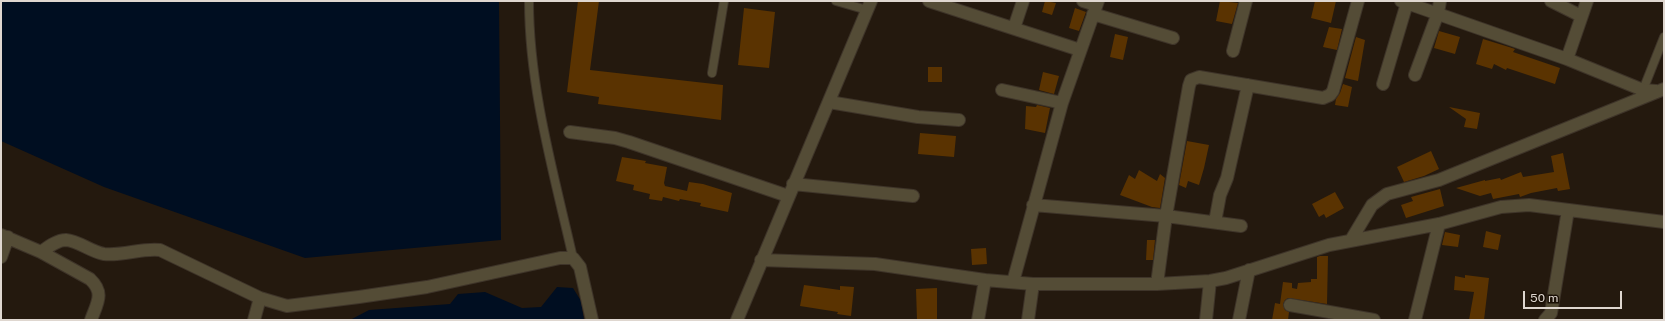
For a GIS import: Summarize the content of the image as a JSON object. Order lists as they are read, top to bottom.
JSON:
{
  "scale_bar": "50 m"
}
